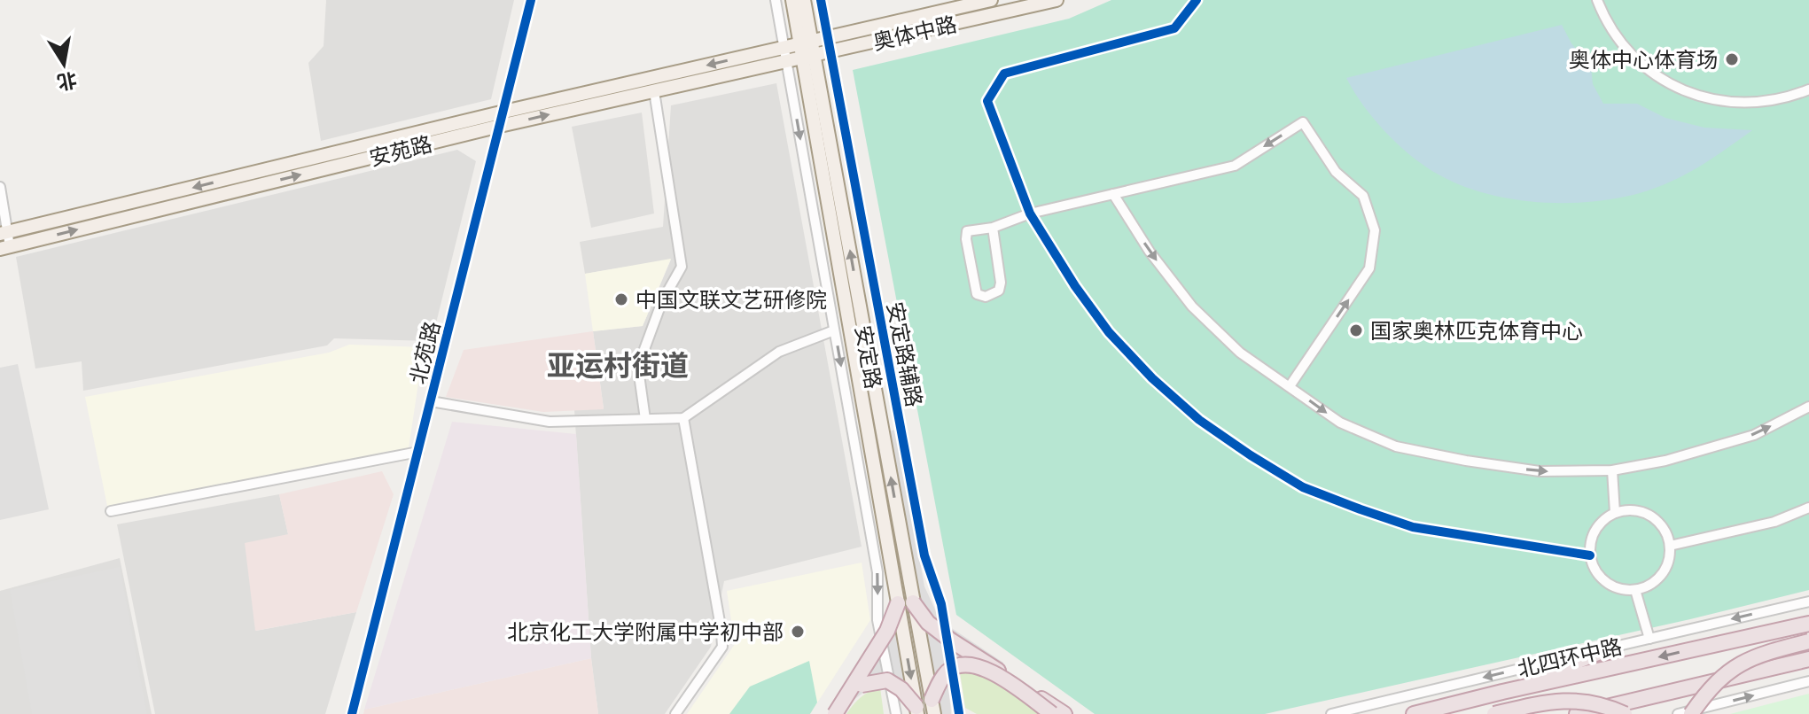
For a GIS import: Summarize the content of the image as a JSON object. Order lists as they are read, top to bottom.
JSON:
{
  "streets": {
    "highway": ["北四环中路"],
    "main road": ["奥体中路", "安苑路", "安定路"],
    "street": ["北苑路", "安定路辅路"]
  },
  "crossings": [
    ["奥体中路", "安苑路"],
    ["奥体中路", "安定路辅路"],
    ["奥体中路", "安定路"],
    ["安苑路", "北苑路"],
    ["安苑路", "安定路"]
  ],
  "districts": ["亚运村街道"],
  "places": [
    "奥体中心体育场",
    "中国文联文艺研修院",
    "国家奥林匹克体育中心",
    "北京化工大学附属中学初中部"
  ],
  "north": "bottom"
}
